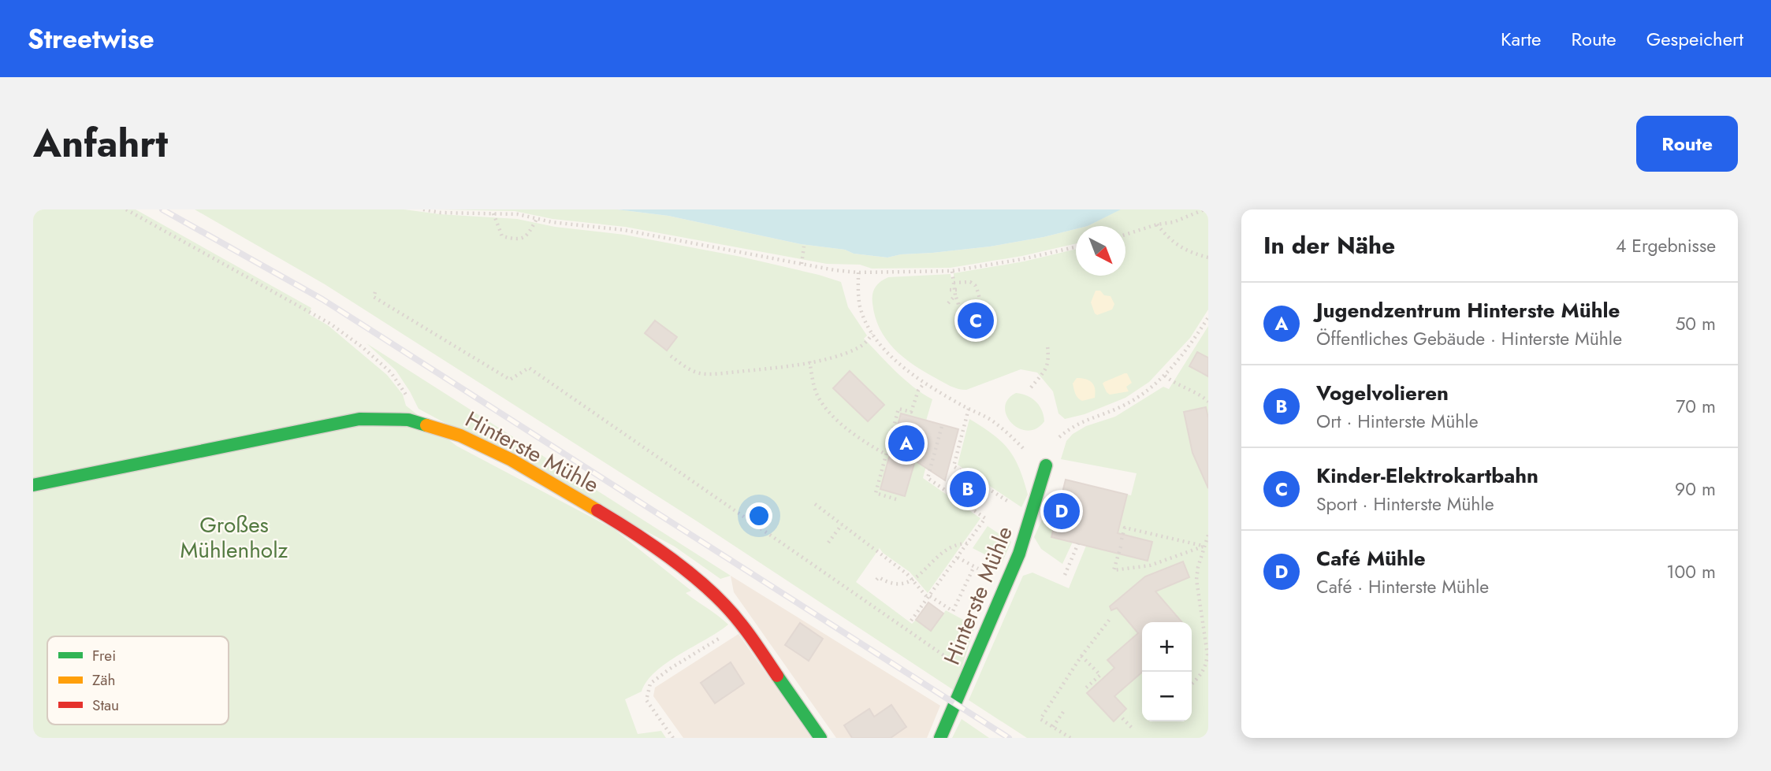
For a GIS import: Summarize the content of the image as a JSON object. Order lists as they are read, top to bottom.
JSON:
{
  "streets": {
    "street": ["Hinterste Mühle"]
  },
  "parks": ["Großes Mühlenholz"],
  "legend": ["Frei", "Zäh", "Stau"],
  "north": "bottom right",
  "page": {
    "header": "Streetwise",
    "nav": ["Karte", "Route", "Gespeichert"],
    "title": "Anfahrt",
    "buttons": "Route",
    "heading": ["In der Nähe", "4 Ergebnisse"],
    "list": [
      {
        "mark": "A",
        "name": "Jugendzentrum Hinterste Mühle",
        "note": "Öffentliches Gebäude · Hinterste Mühle",
        "value": "50 m"
      },
      {
        "mark": "B",
        "name": "Vogelvolieren",
        "note": "Ort · Hinterste Mühle",
        "value": "70 m"
      },
      {
        "mark": "C",
        "name": "Kinder-Elektrokartbahn",
        "note": "Sport · Hinterste Mühle",
        "value": "90 m"
      },
      {
        "mark": "D",
        "name": "Café Mühle",
        "note": "Café · Hinterste Mühle",
        "value": "100 m"
      }
    ],
    "pins": [
      "C",
      "A",
      "B",
      "D"
    ],
    "map_buttons": ["+", "−"]
  }
}
